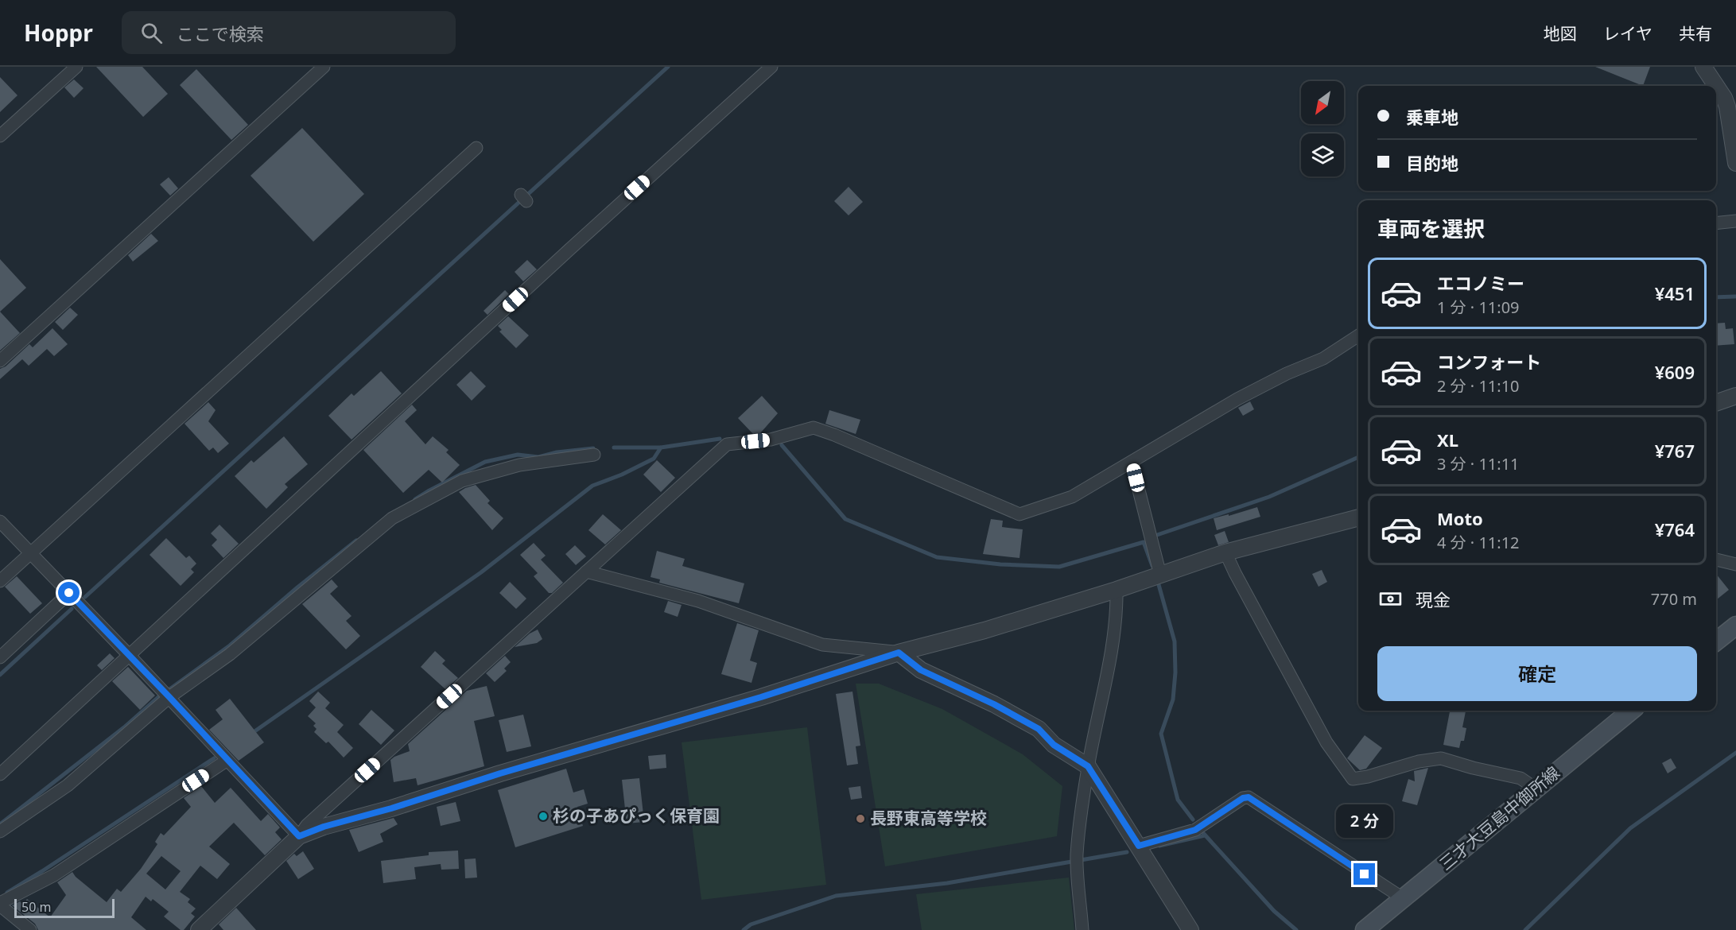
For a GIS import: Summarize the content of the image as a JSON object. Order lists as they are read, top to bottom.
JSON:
{
  "streets": {
    "main road": ["三才大豆島中御所線"]
  },
  "places": ["杉の子あぴっく保育園", "長野東高等学校"],
  "scale_bar": "50 m",
  "north": "bottom left",
  "page": {
    "header": "Hoppr",
    "search": "ここで検索",
    "nav": ["地図", "レイヤ", "共有"],
    "banner": ["乗車地", "目的地"],
    "heading": "車両を選択",
    "list": [
      {
        "name": "エコノミー",
        "note": "1 分 · 11:09",
        "value": "¥451"
      },
      {
        "name": "コンフォート",
        "note": "2 分 · 11:10",
        "value": "¥609"
      },
      {
        "name": "XL",
        "note": "3 分 · 11:11",
        "value": "¥767"
      },
      {
        "name": "Moto",
        "note": "4 分 · 11:12",
        "value": "¥764"
      }
    ],
    "pay": ["現金", "770 m"],
    "buttons": "確定",
    "bubble": "2 分",
    "scale": "50 m"
  }
}
